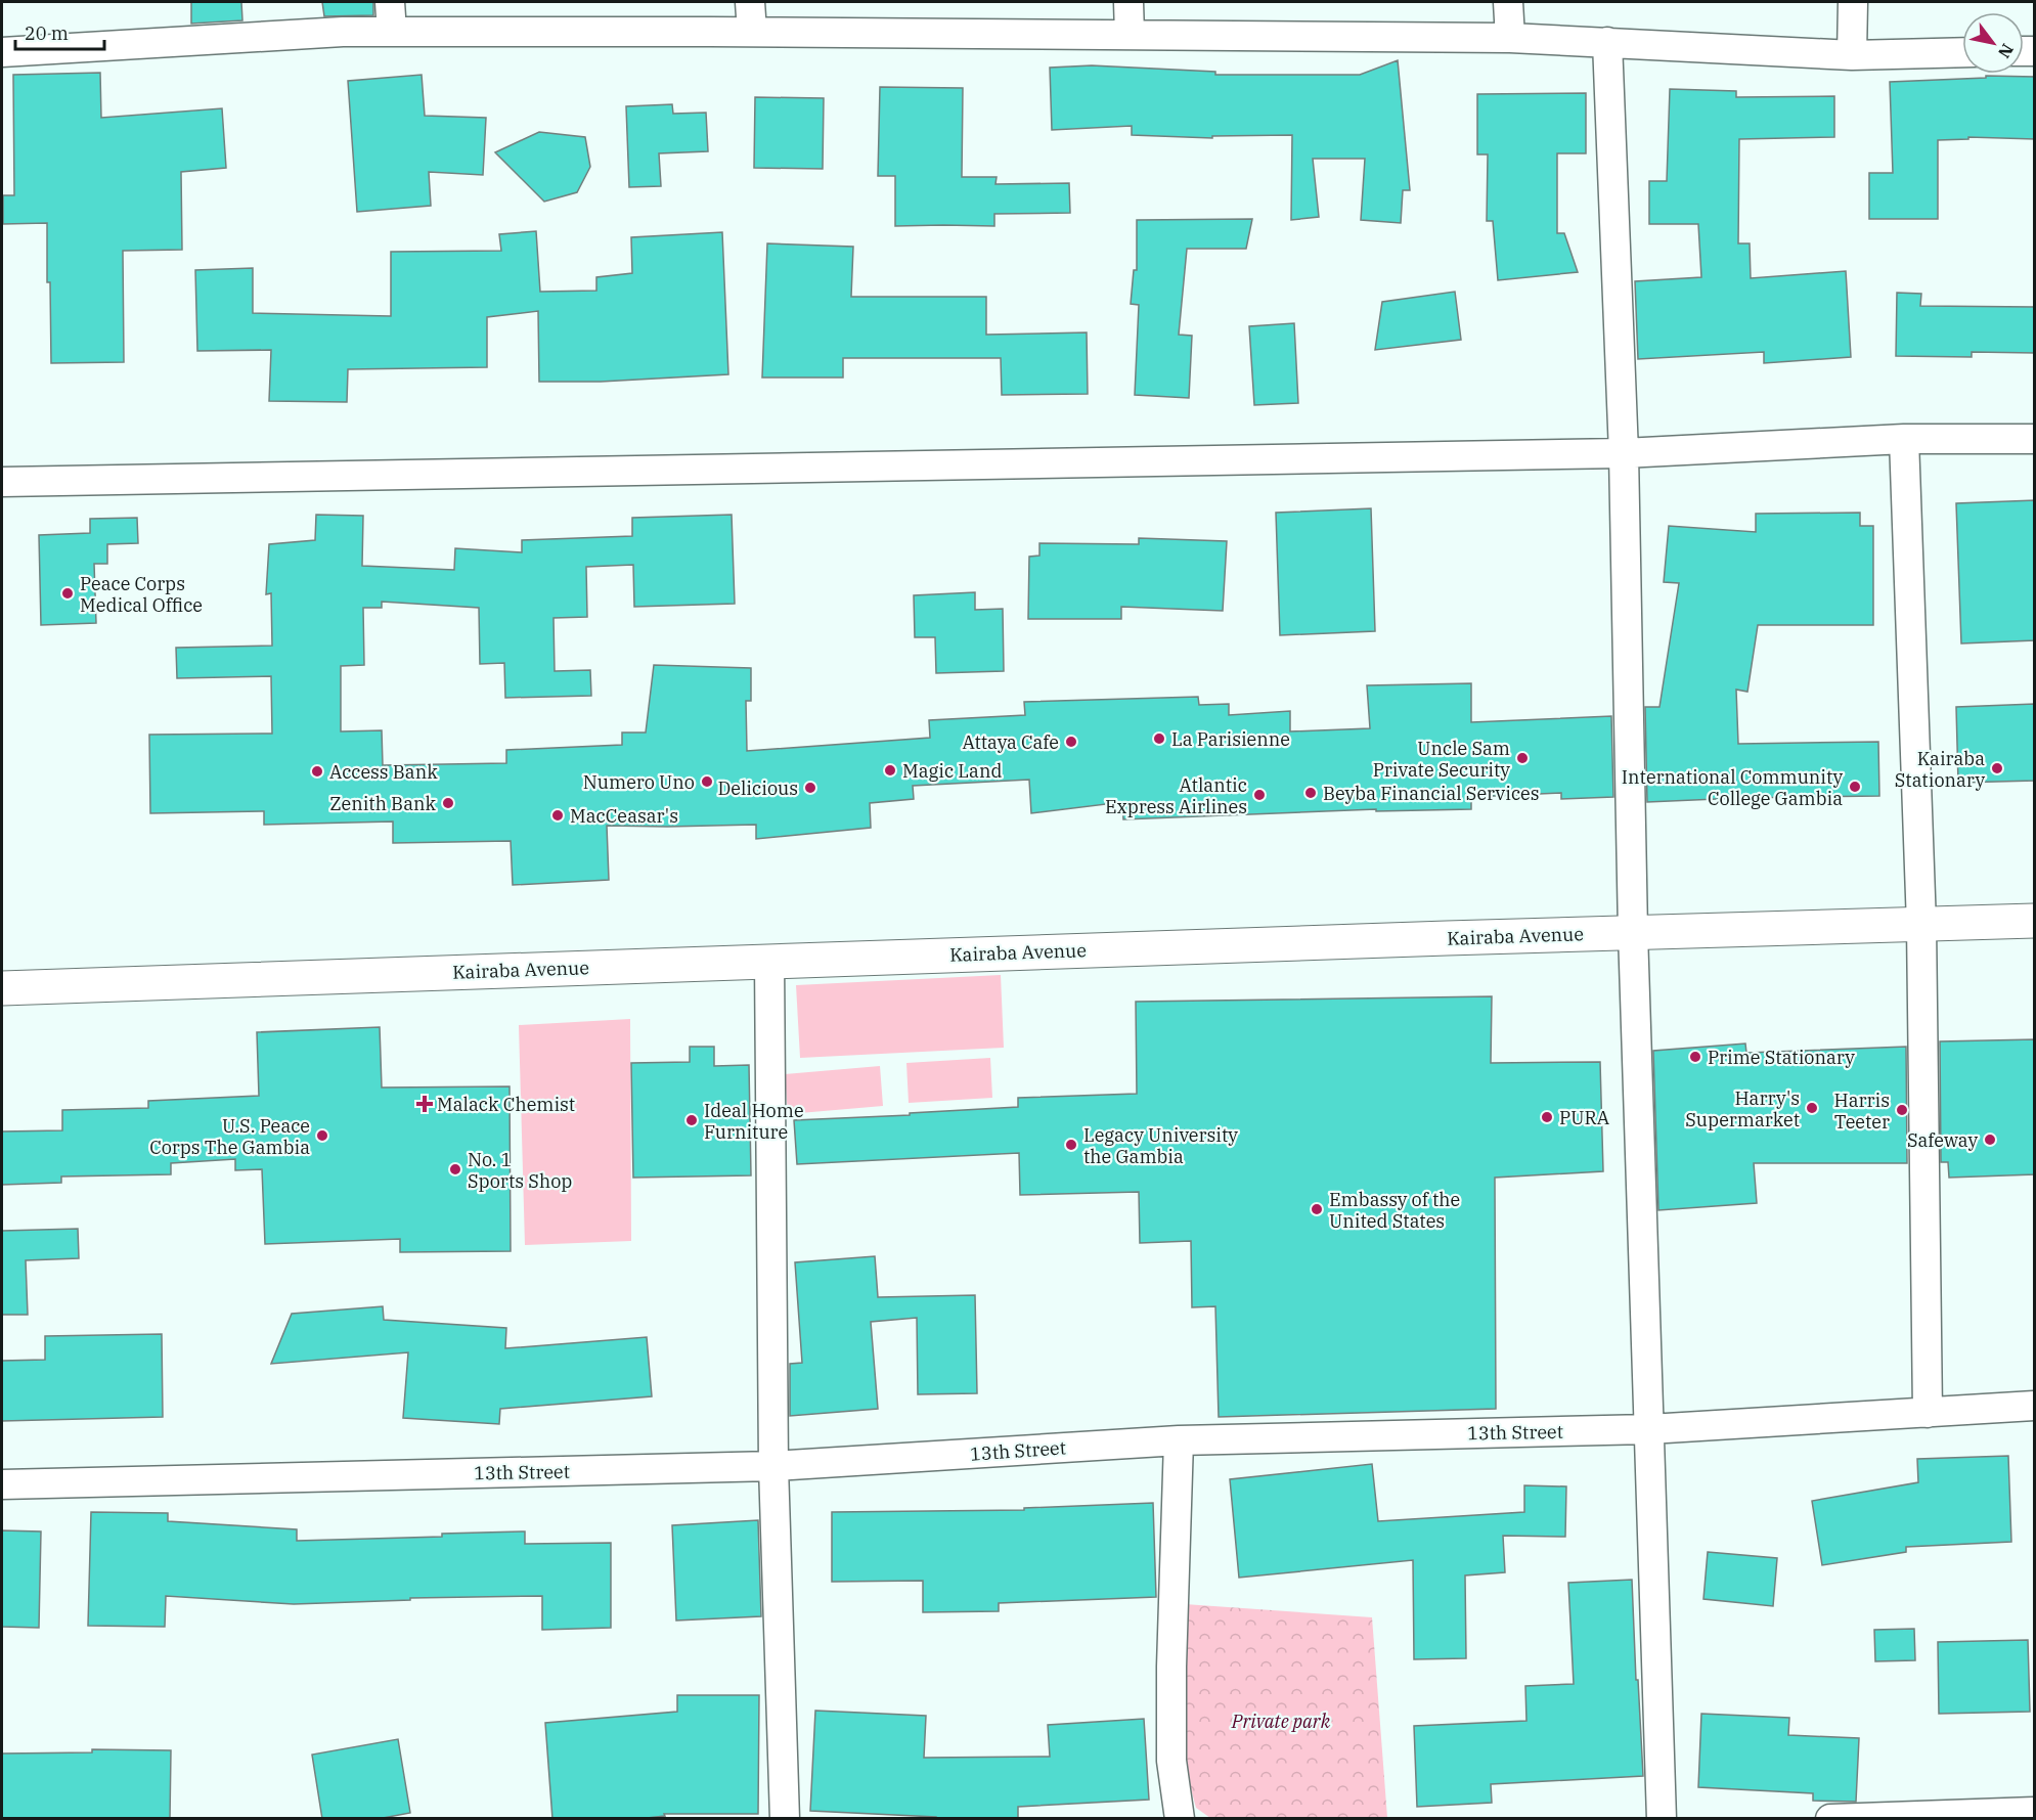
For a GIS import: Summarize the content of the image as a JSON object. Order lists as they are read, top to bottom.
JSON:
{
  "streets": {
    "street": ["Kairaba Avenue", "13th Street"]
  },
  "parks": ["Private park"],
  "places": {
    "other": [
      "Peace Corps Medical Office",
      "La Parisienne",
      "Attaya Cafe",
      "Uncle Sam Private Security",
      "Kairaba Stationary",
      "Magic Land",
      "Access Bank",
      "Numero Uno",
      "International Community College Gambia",
      "Delicious",
      "Beyba Financial Services",
      "Atlantic Express Airlines",
      "Zenith Bank",
      "MacCeasar's",
      "Prime Stationary",
      "Harry's Supermarket",
      "Harris Teeter",
      "PURA",
      "Ideal Home Furniture",
      "U.S. Peace Corps The Gambia",
      "Safeway",
      "Legacy University the Gambia",
      "No. 1 Sports Shop",
      "Embassy of the United States"
    ],
    "health": ["Malack Chemist"]
  },
  "scale_bar": "20 m",
  "north": "bottom right"
}
